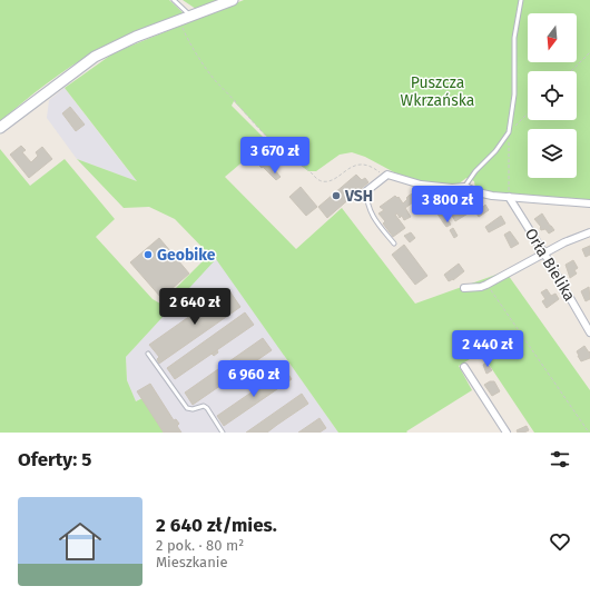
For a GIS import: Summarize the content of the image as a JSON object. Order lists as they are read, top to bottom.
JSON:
{
  "streets": {
    "street": ["Orła Bielika"]
  },
  "parks": ["Puszcza Wkrzańska"],
  "places": ["VSH", "Geobike"],
  "north": "bottom",
  "page": {
    "price": [
      "3 670 zł",
      "3 800 zł",
      "2 640 zł",
      "2 440 zł",
      "6 960 zł"
    ],
    "heading": "Oferty: 5",
    "list": [
      {
        "name": "2 640 zł/mies.",
        "note": "2 pok. · 80 m² · Mieszkanie"
      }
    ]
  }
}
